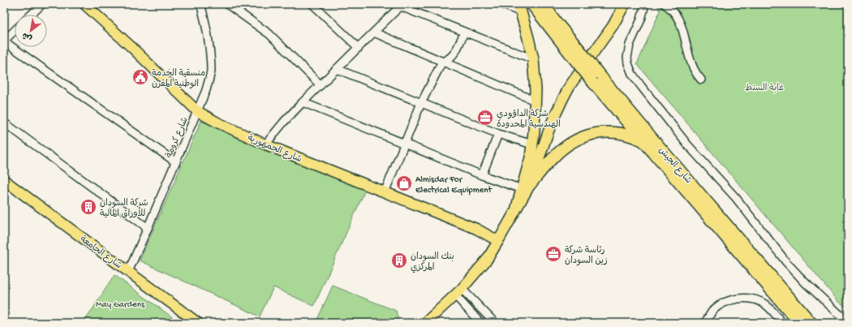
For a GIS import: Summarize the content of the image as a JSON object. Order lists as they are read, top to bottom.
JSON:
{
  "streets": {
    "highway": ["شارع الجيش"],
    "main road": ["شارع الجمهورية", "شارع الجامعة"],
    "street": ["شارع كرومة"]
  },
  "crossings": [
    ["شارع كرومة", "شارع الجمهورية"],
    ["شارع كرومة", "شارع الجامعة"]
  ],
  "parks": ["غابة السنط", "May Gardens"],
  "places": {
    "public building": ["منسقية الخدمة الوطنية المقرن"],
    "office": ["شركة الداؤودي الهندسية المحدودة", "رئاسة شركة زين السودان"],
    "shop": ["Almisdar For Electrical Equipment"],
    "building": ["شركة السودان للأوراق المالية", "بنك السودان المركزي"]
  },
  "north": "bottom left"
}
